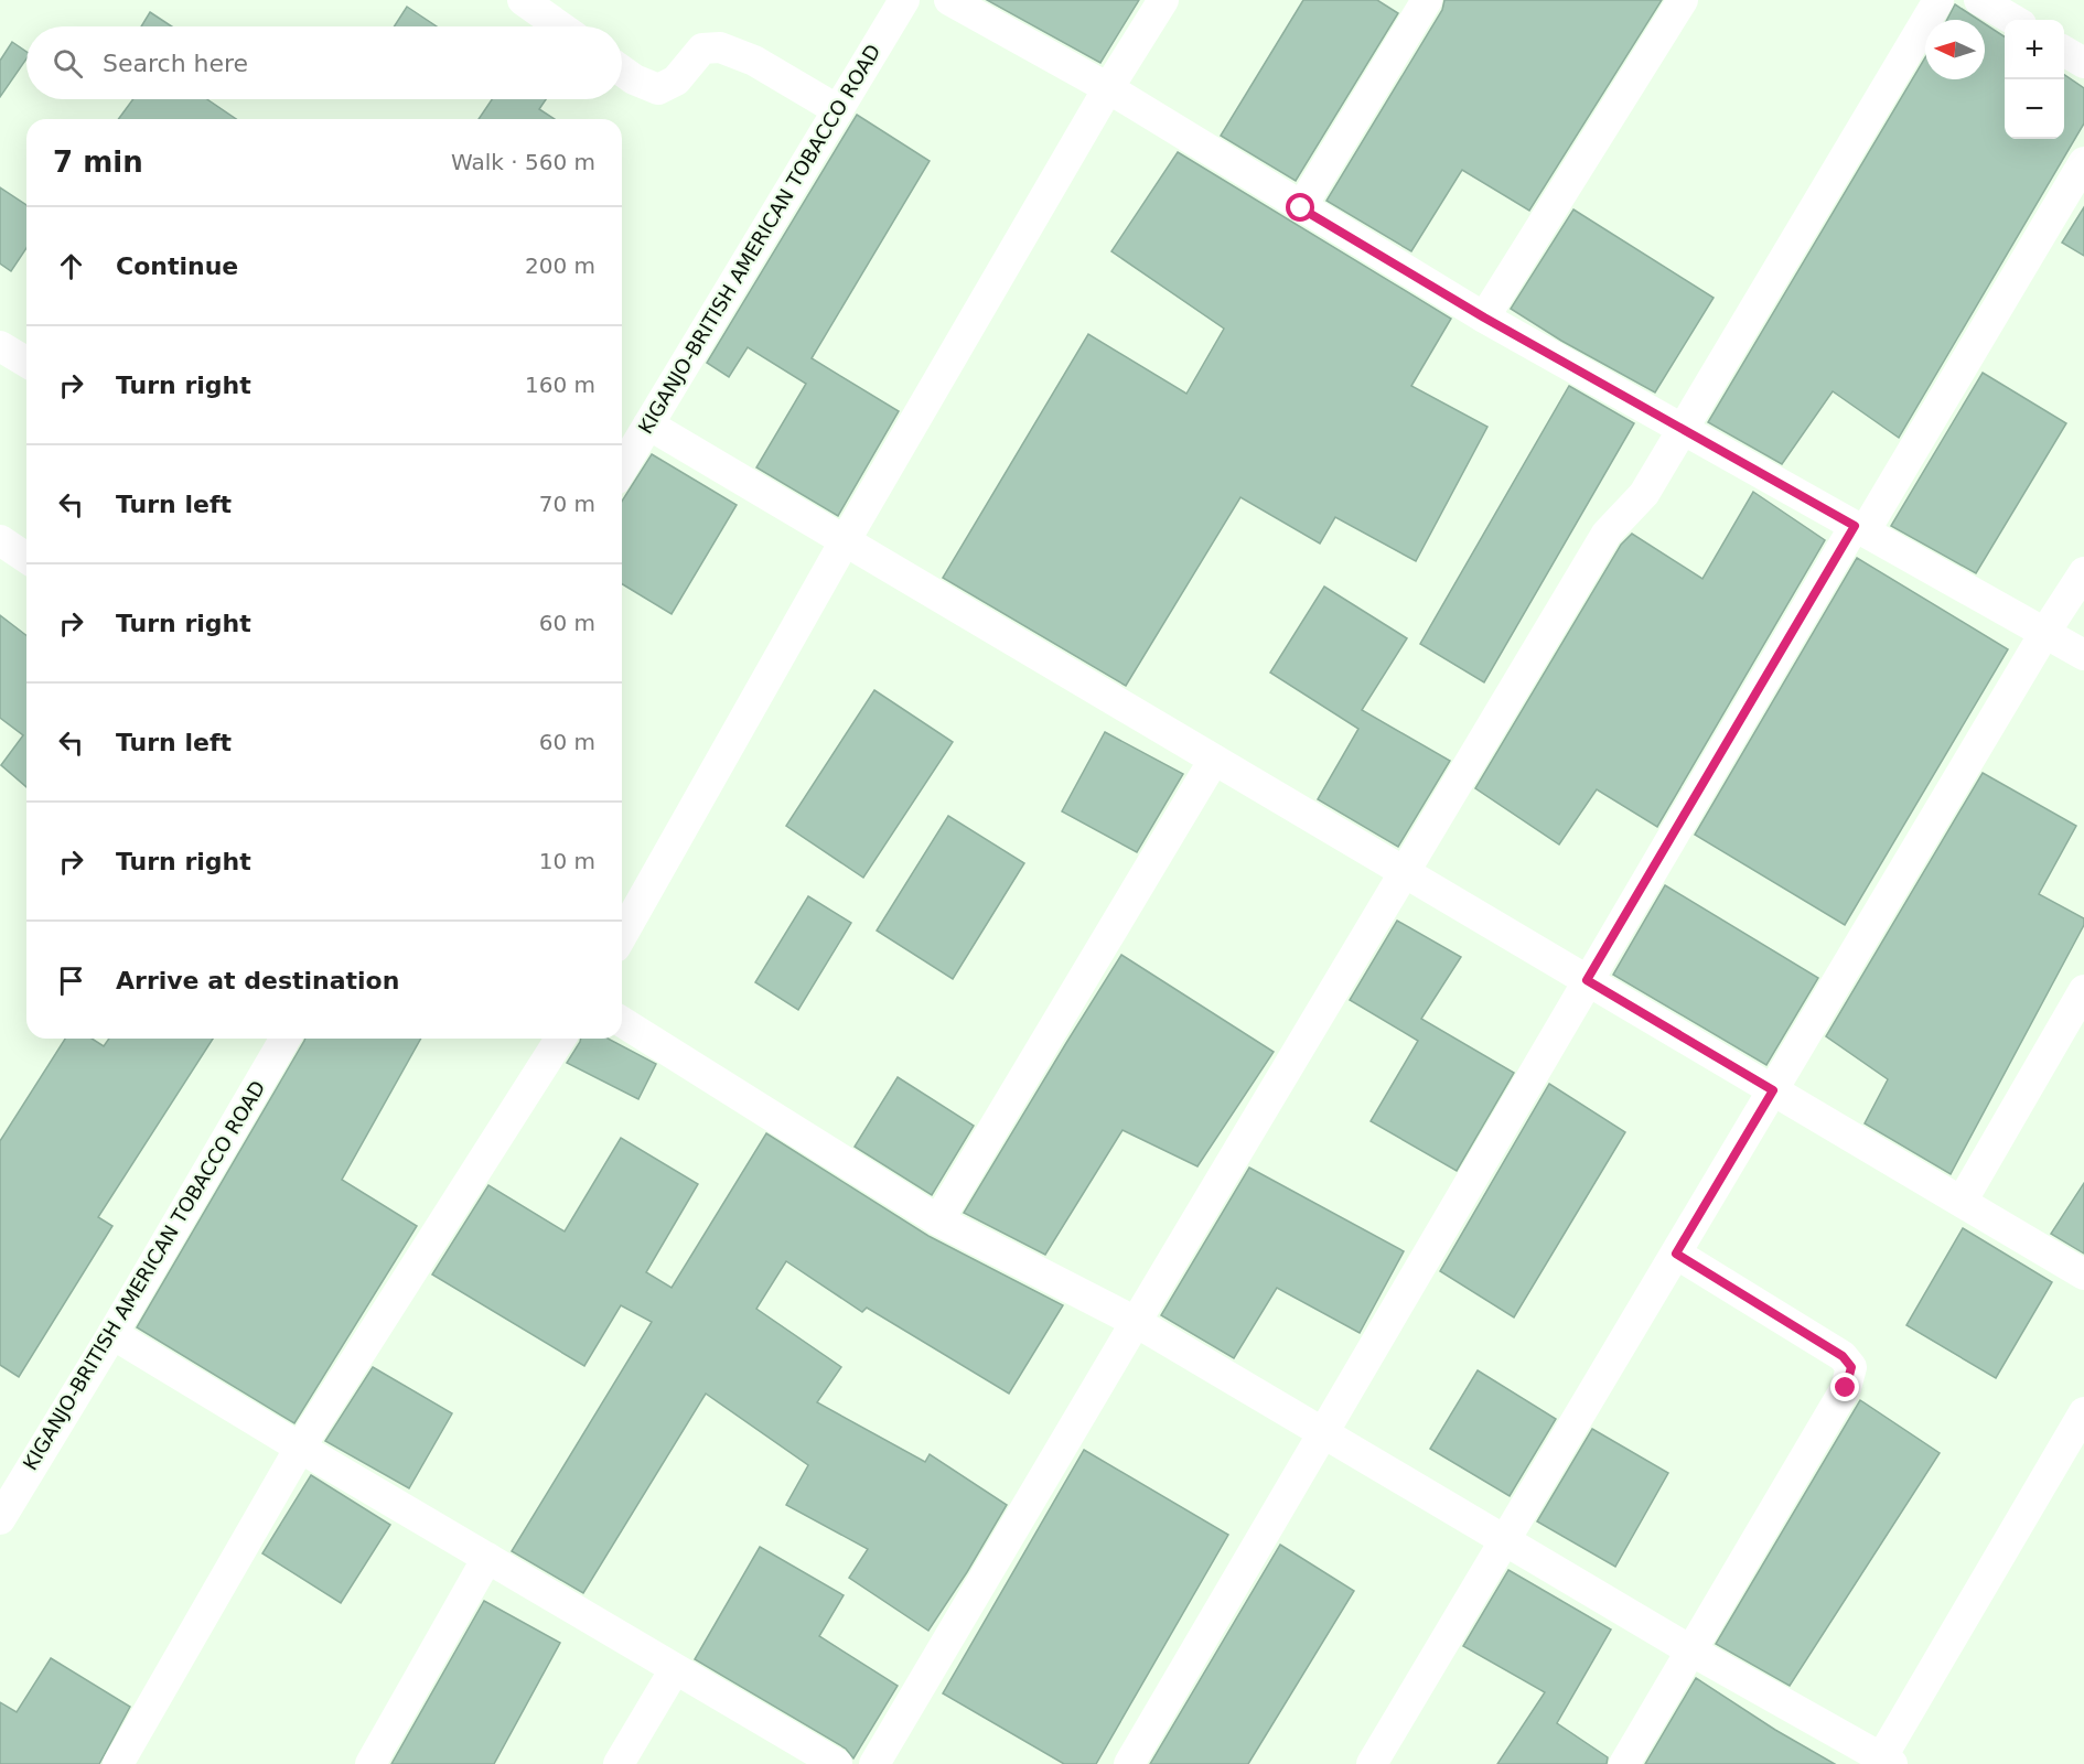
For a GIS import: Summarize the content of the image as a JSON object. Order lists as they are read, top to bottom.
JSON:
{
  "streets": {
    "street": ["KIGANJO-BRITISH AMERICAN TOBACCO ROAD"]
  },
  "north": "left",
  "page": {
    "map_buttons": ["+", "−"],
    "search": "Search here",
    "heading": ["7 min", "Walk · 560 m"],
    "list": [
      ["Continue", "200 m"],
      ["Turn right", "160 m"],
      ["Turn left", "70 m"],
      ["Turn right", "60 m"],
      ["Turn left", "60 m"],
      ["Turn right", "10 m"],
      "Arrive at destination"
    ]
  }
}
